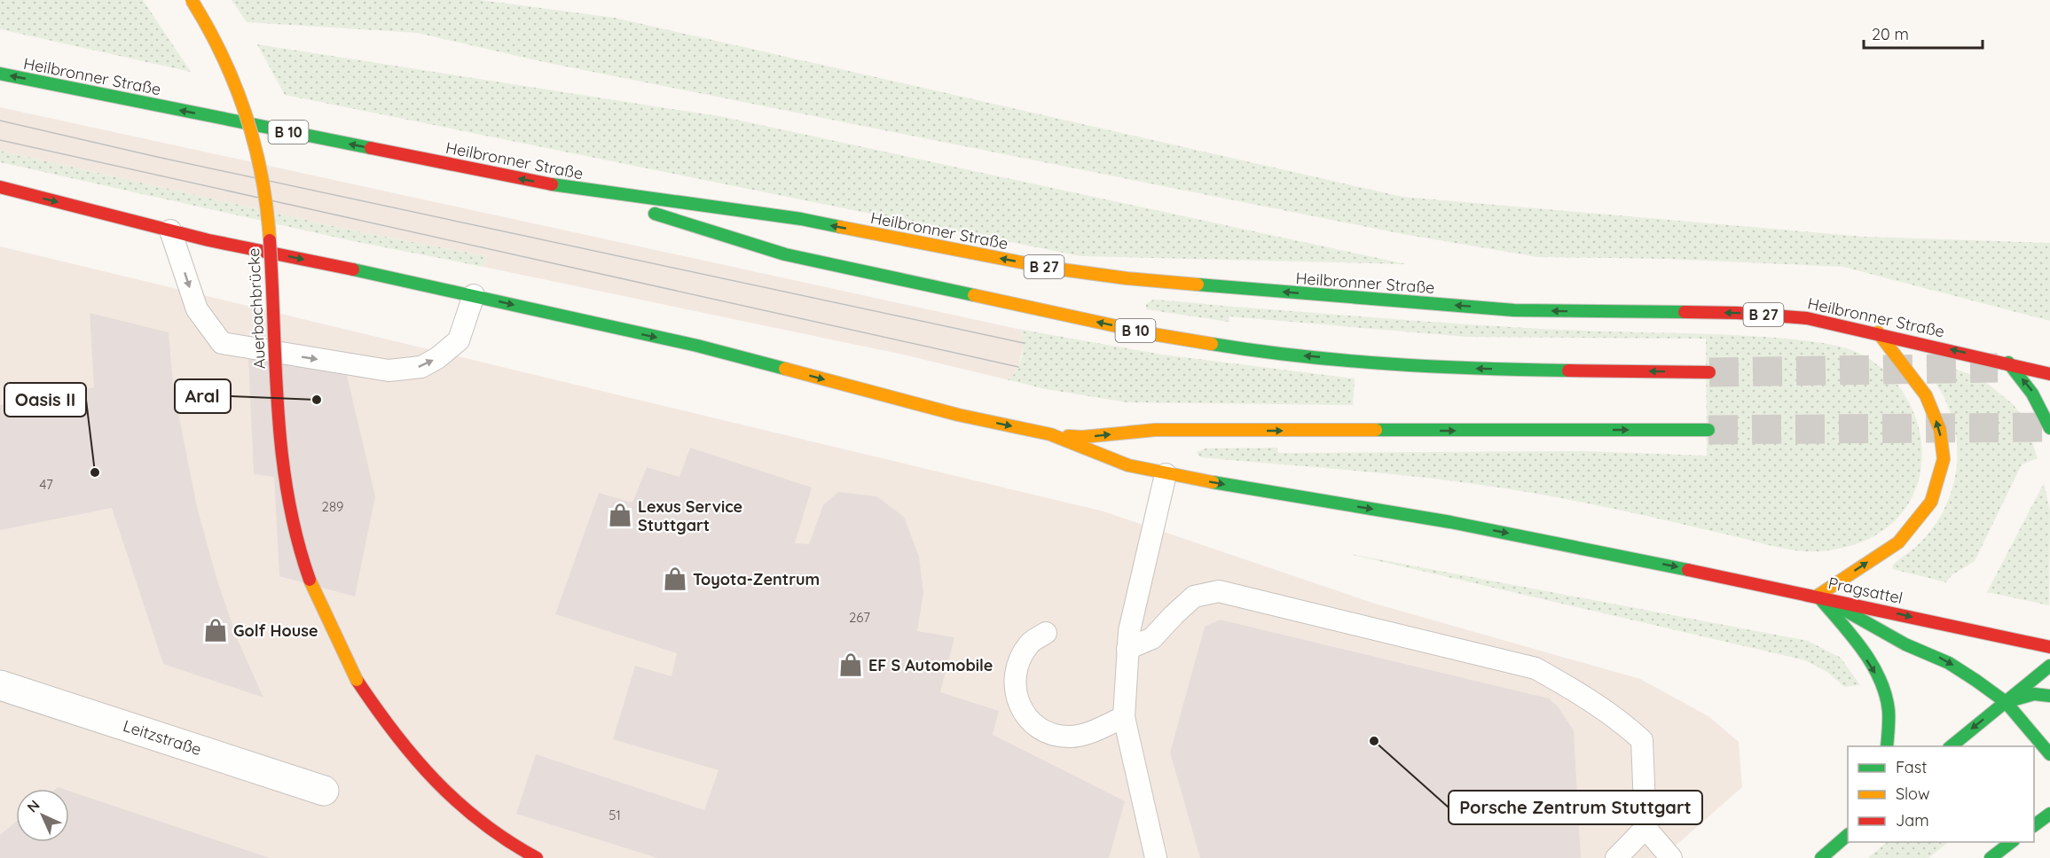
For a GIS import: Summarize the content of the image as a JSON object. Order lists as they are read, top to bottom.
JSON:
{
  "streets": {
    "main road": [
      "Heilbronner Straße",
      "B 10",
      "B 27",
      "Auerbachbrücke",
      "Pragsattel"
    ],
    "street": ["Leitzstraße"]
  },
  "crossings": [
    ["Heilbronner Straße", "B 10"],
    ["Heilbronner Straße", "B 27"]
  ],
  "one_way": ["Pragsattel"],
  "places": {
    "other": ["Aral", "Oasis II", "Porsche Zentrum Stuttgart"],
    "shop": [
      "Lexus Service Stuttgart",
      "Toyota-Zentrum",
      "Golf House",
      "EF S Automobile"
    ]
  },
  "house_numbers": [
    "47",
    "289",
    "267",
    "51"
  ],
  "legend": ["Fast", "Slow", "Jam"],
  "scale_bar": "20 m",
  "north": "top left"
}
